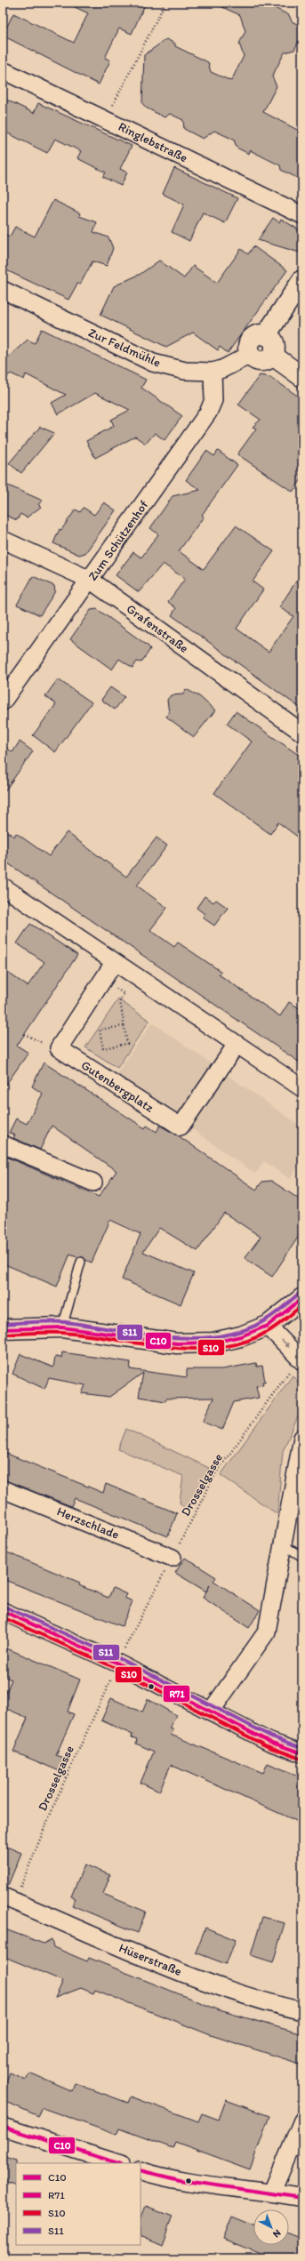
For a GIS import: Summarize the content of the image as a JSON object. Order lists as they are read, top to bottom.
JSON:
{
  "streets": {
    "street": [
      "Ringlebstraße",
      "Zur Feldmühle",
      "Zum Schützenhof",
      "Grafenstraße",
      "Gutenbergplatz",
      "Herzschlade",
      "Hüserstraße"
    ],
    "path": ["Drosselgasse"]
  },
  "crossings": [
    ["Zur Feldmühle", "Zum Schützenhof"],
    ["Zum Schützenhof", "Grafenstraße"],
    ["Drosselgasse", "Herzschlade"],
    ["Drosselgasse", "Hüserstraße"]
  ],
  "lines": [
    "transit line S11",
    "transit line C10",
    "transit line S10",
    "transit line R71"
  ],
  "legend": [
    "C10",
    "R71",
    "S10",
    "S11"
  ],
  "north": "bottom right"
}
